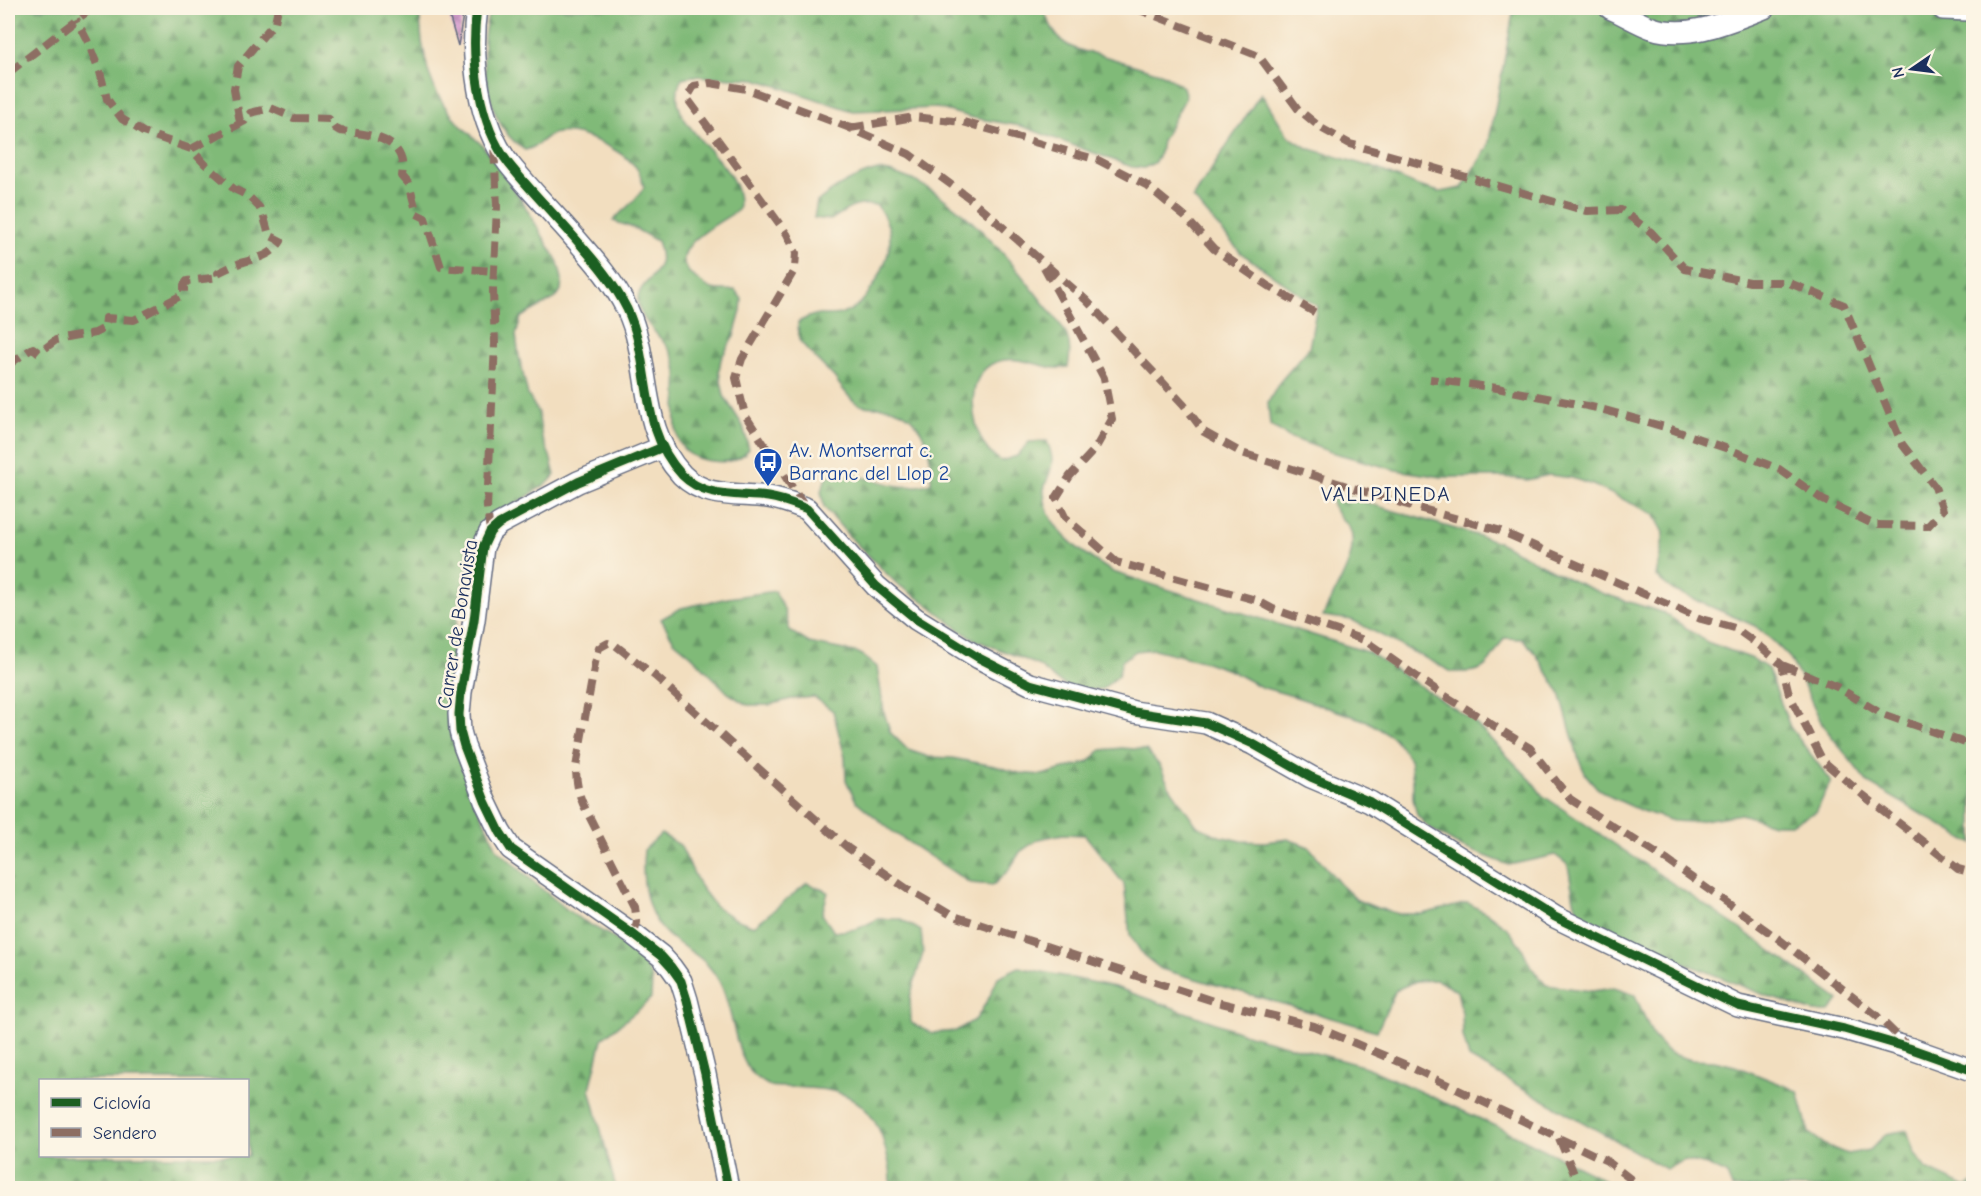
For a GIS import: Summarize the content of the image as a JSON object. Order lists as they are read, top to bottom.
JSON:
{
  "streets": {
    "street": ["Carrer de Bonavista"]
  },
  "districts": ["VALLPINEDA"],
  "places": {
    "bus stop": ["Av. Montserrat c. Barranc del Llop 2"]
  },
  "legend": ["Ciclovía", "Sendero"],
  "north": "left"
}
